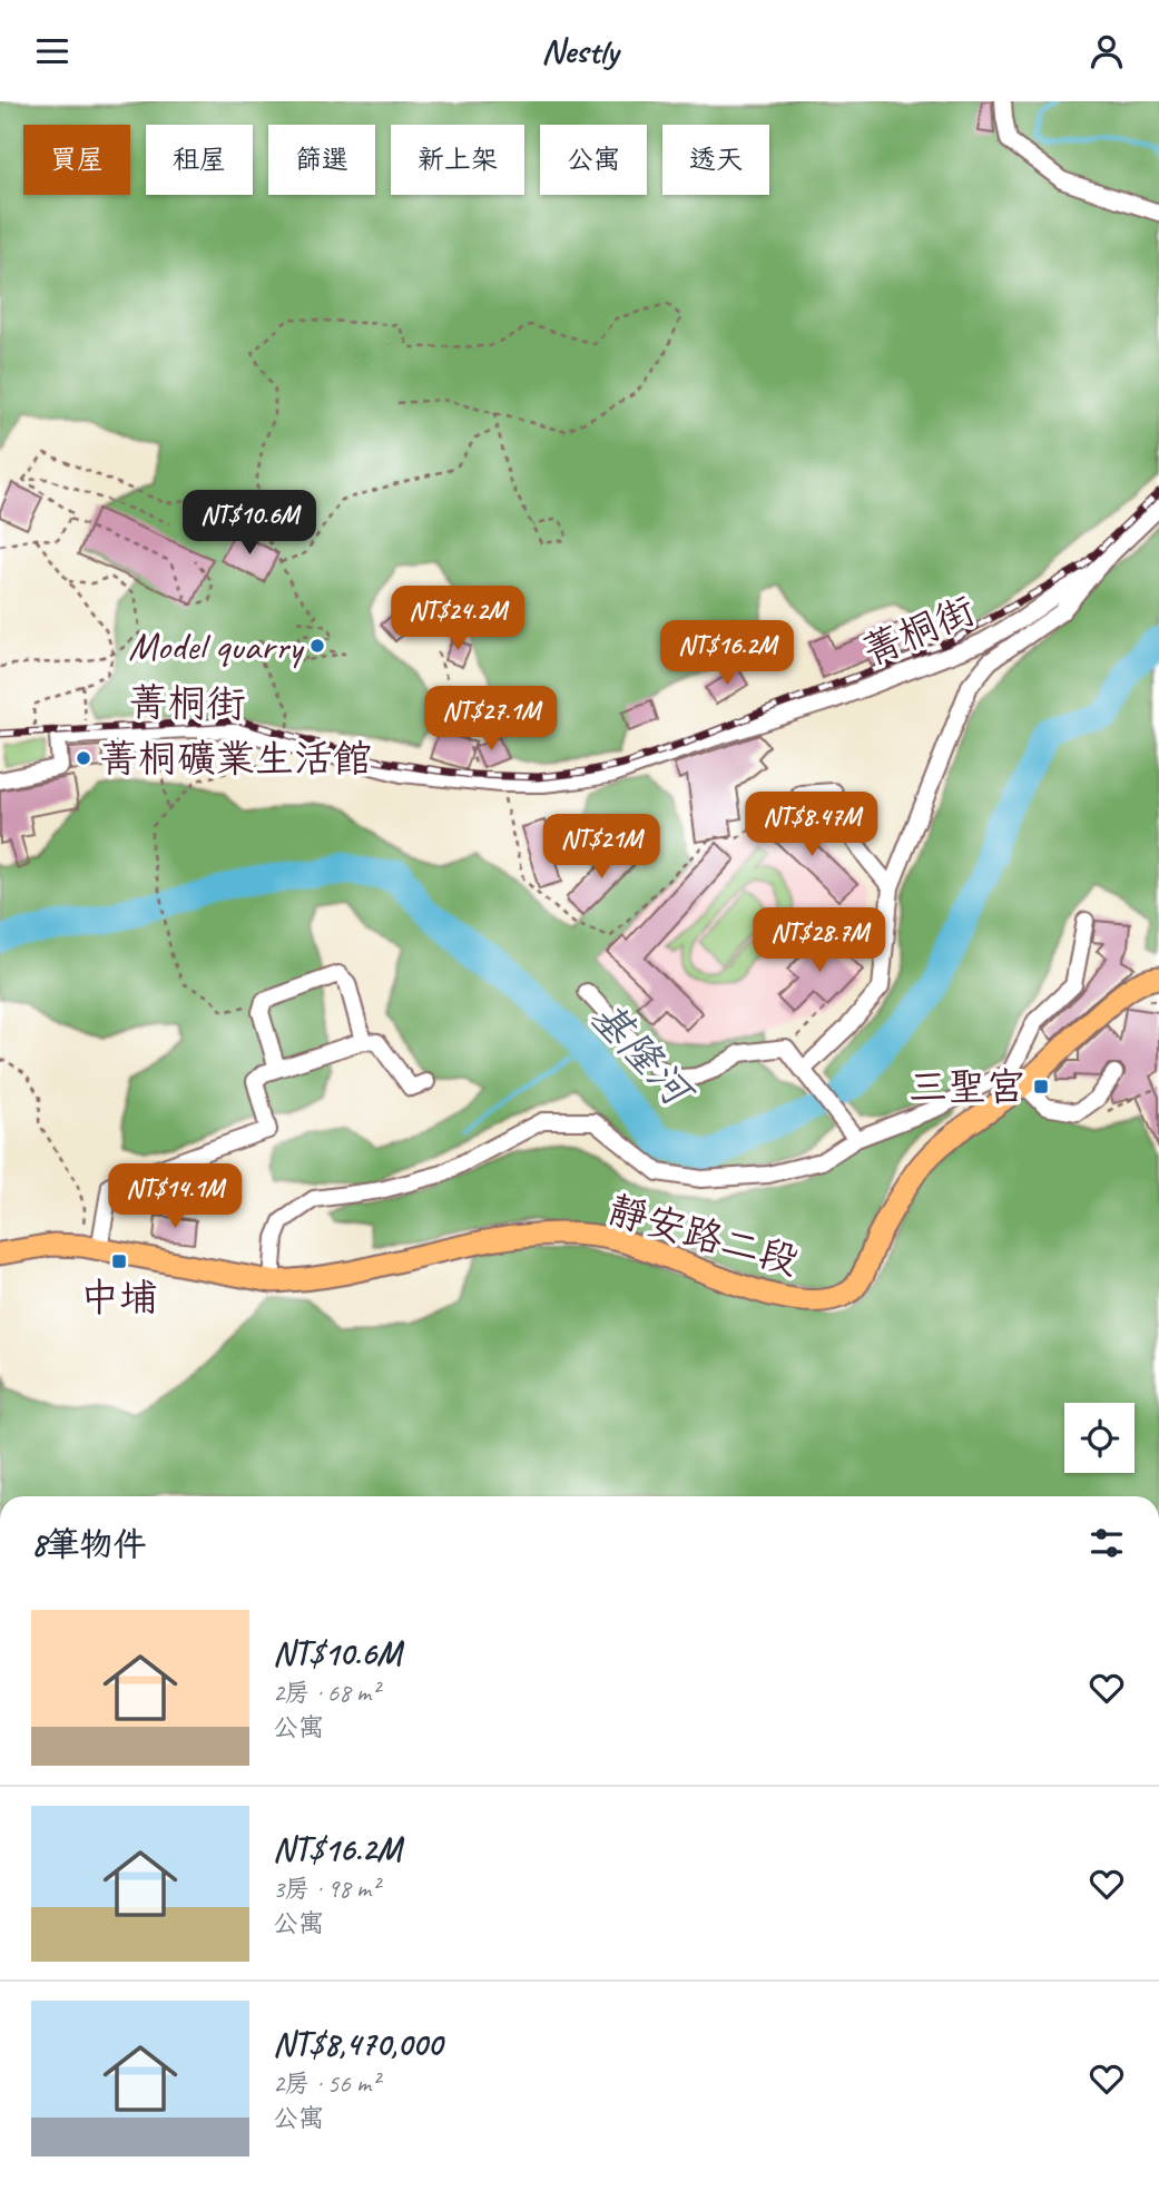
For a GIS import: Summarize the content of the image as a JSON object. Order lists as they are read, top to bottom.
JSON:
{
  "streets": {
    "main road": ["靜安路二段"],
    "street": ["菁桐街"]
  },
  "water": ["基隆河"],
  "places": {
    "other": ["Model quarry", "菁桐礦業生活館"],
    "transit": ["三聖宮", "中埔"]
  },
  "page": {
    "header": "Nestly",
    "chip": [
      "買屋",
      "租屋",
      "篩選",
      "新上架",
      "公寓",
      "透天"
    ],
    "price": [
      "NT$10.6M",
      "NT$24.2M",
      "NT$16.2M",
      "NT$27.1M",
      "NT$8.47M",
      "NT$21M",
      "NT$28.7M",
      "NT$14.1M"
    ],
    "heading": "8筆物件",
    "list": [
      {
        "name": "NT$10.6M",
        "note": "2房 · 68 m² · 公寓"
      },
      {
        "name": "NT$16.2M",
        "note": "3房 · 98 m² · 公寓"
      },
      {
        "name": "NT$8,470,000",
        "note": "2房 · 56 m² · 公寓"
      }
    ]
  }
}
